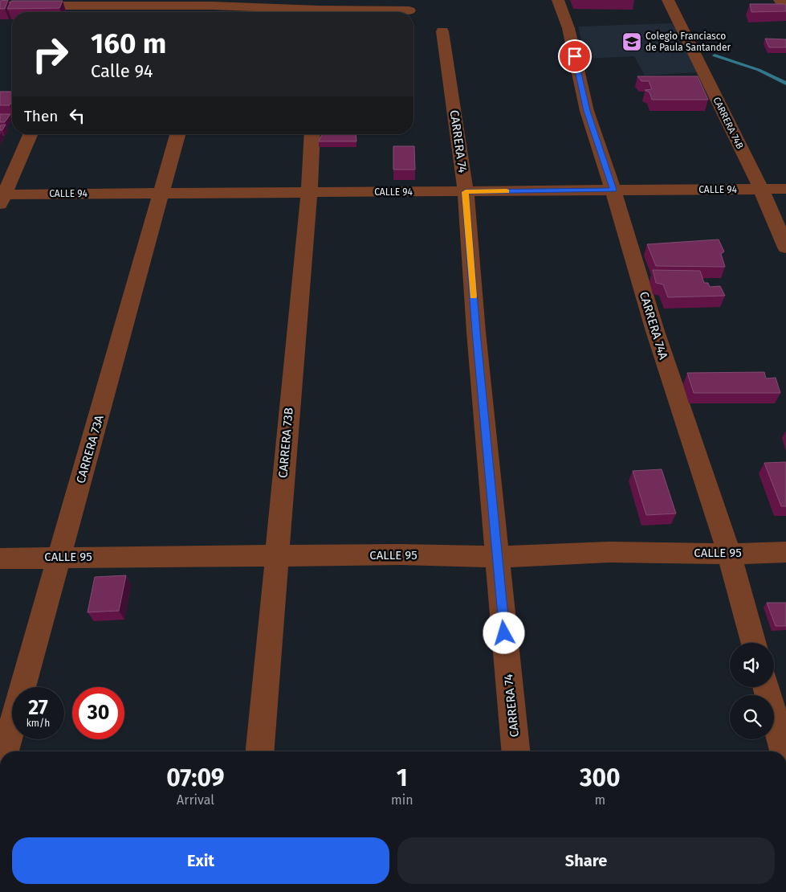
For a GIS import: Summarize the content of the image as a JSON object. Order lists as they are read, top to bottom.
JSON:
{
  "streets": {
    "street": [
      "CARRERA 74B",
      "CARRERA 74",
      "CALLE 94",
      "CARRERA 74A",
      "CARRERA 73B",
      "CARRERA 73A",
      "CALLE 95"
    ]
  },
  "crossings": [
    ["CARRERA 74B", "CALLE 94"],
    ["CARRERA 74", "CALLE 94"],
    ["CARRERA 74", "CALLE 95"],
    ["CALLE 94", "CARRERA 74A"],
    ["CALLE 94", "CARRERA 73B"],
    ["CALLE 94", "CARRERA 73A"],
    ["CARRERA 74A", "CALLE 95"],
    ["CARRERA 73B", "CALLE 95"],
    ["CARRERA 73A", "CALLE 95"]
  ],
  "places": {
    "school or university": ["Colegio Franciasco de Paula Santander"]
  },
  "page": {
    "turn": ["160 m", "Calle 94"],
    "then": "Then",
    "speed": "27 km/h",
    "limit": "30",
    "eta": [
      "07:09",
      "Arrival",
      "1",
      "min",
      "300",
      "m"
    ],
    "buttons": ["Exit", "Share"]
  }
}
